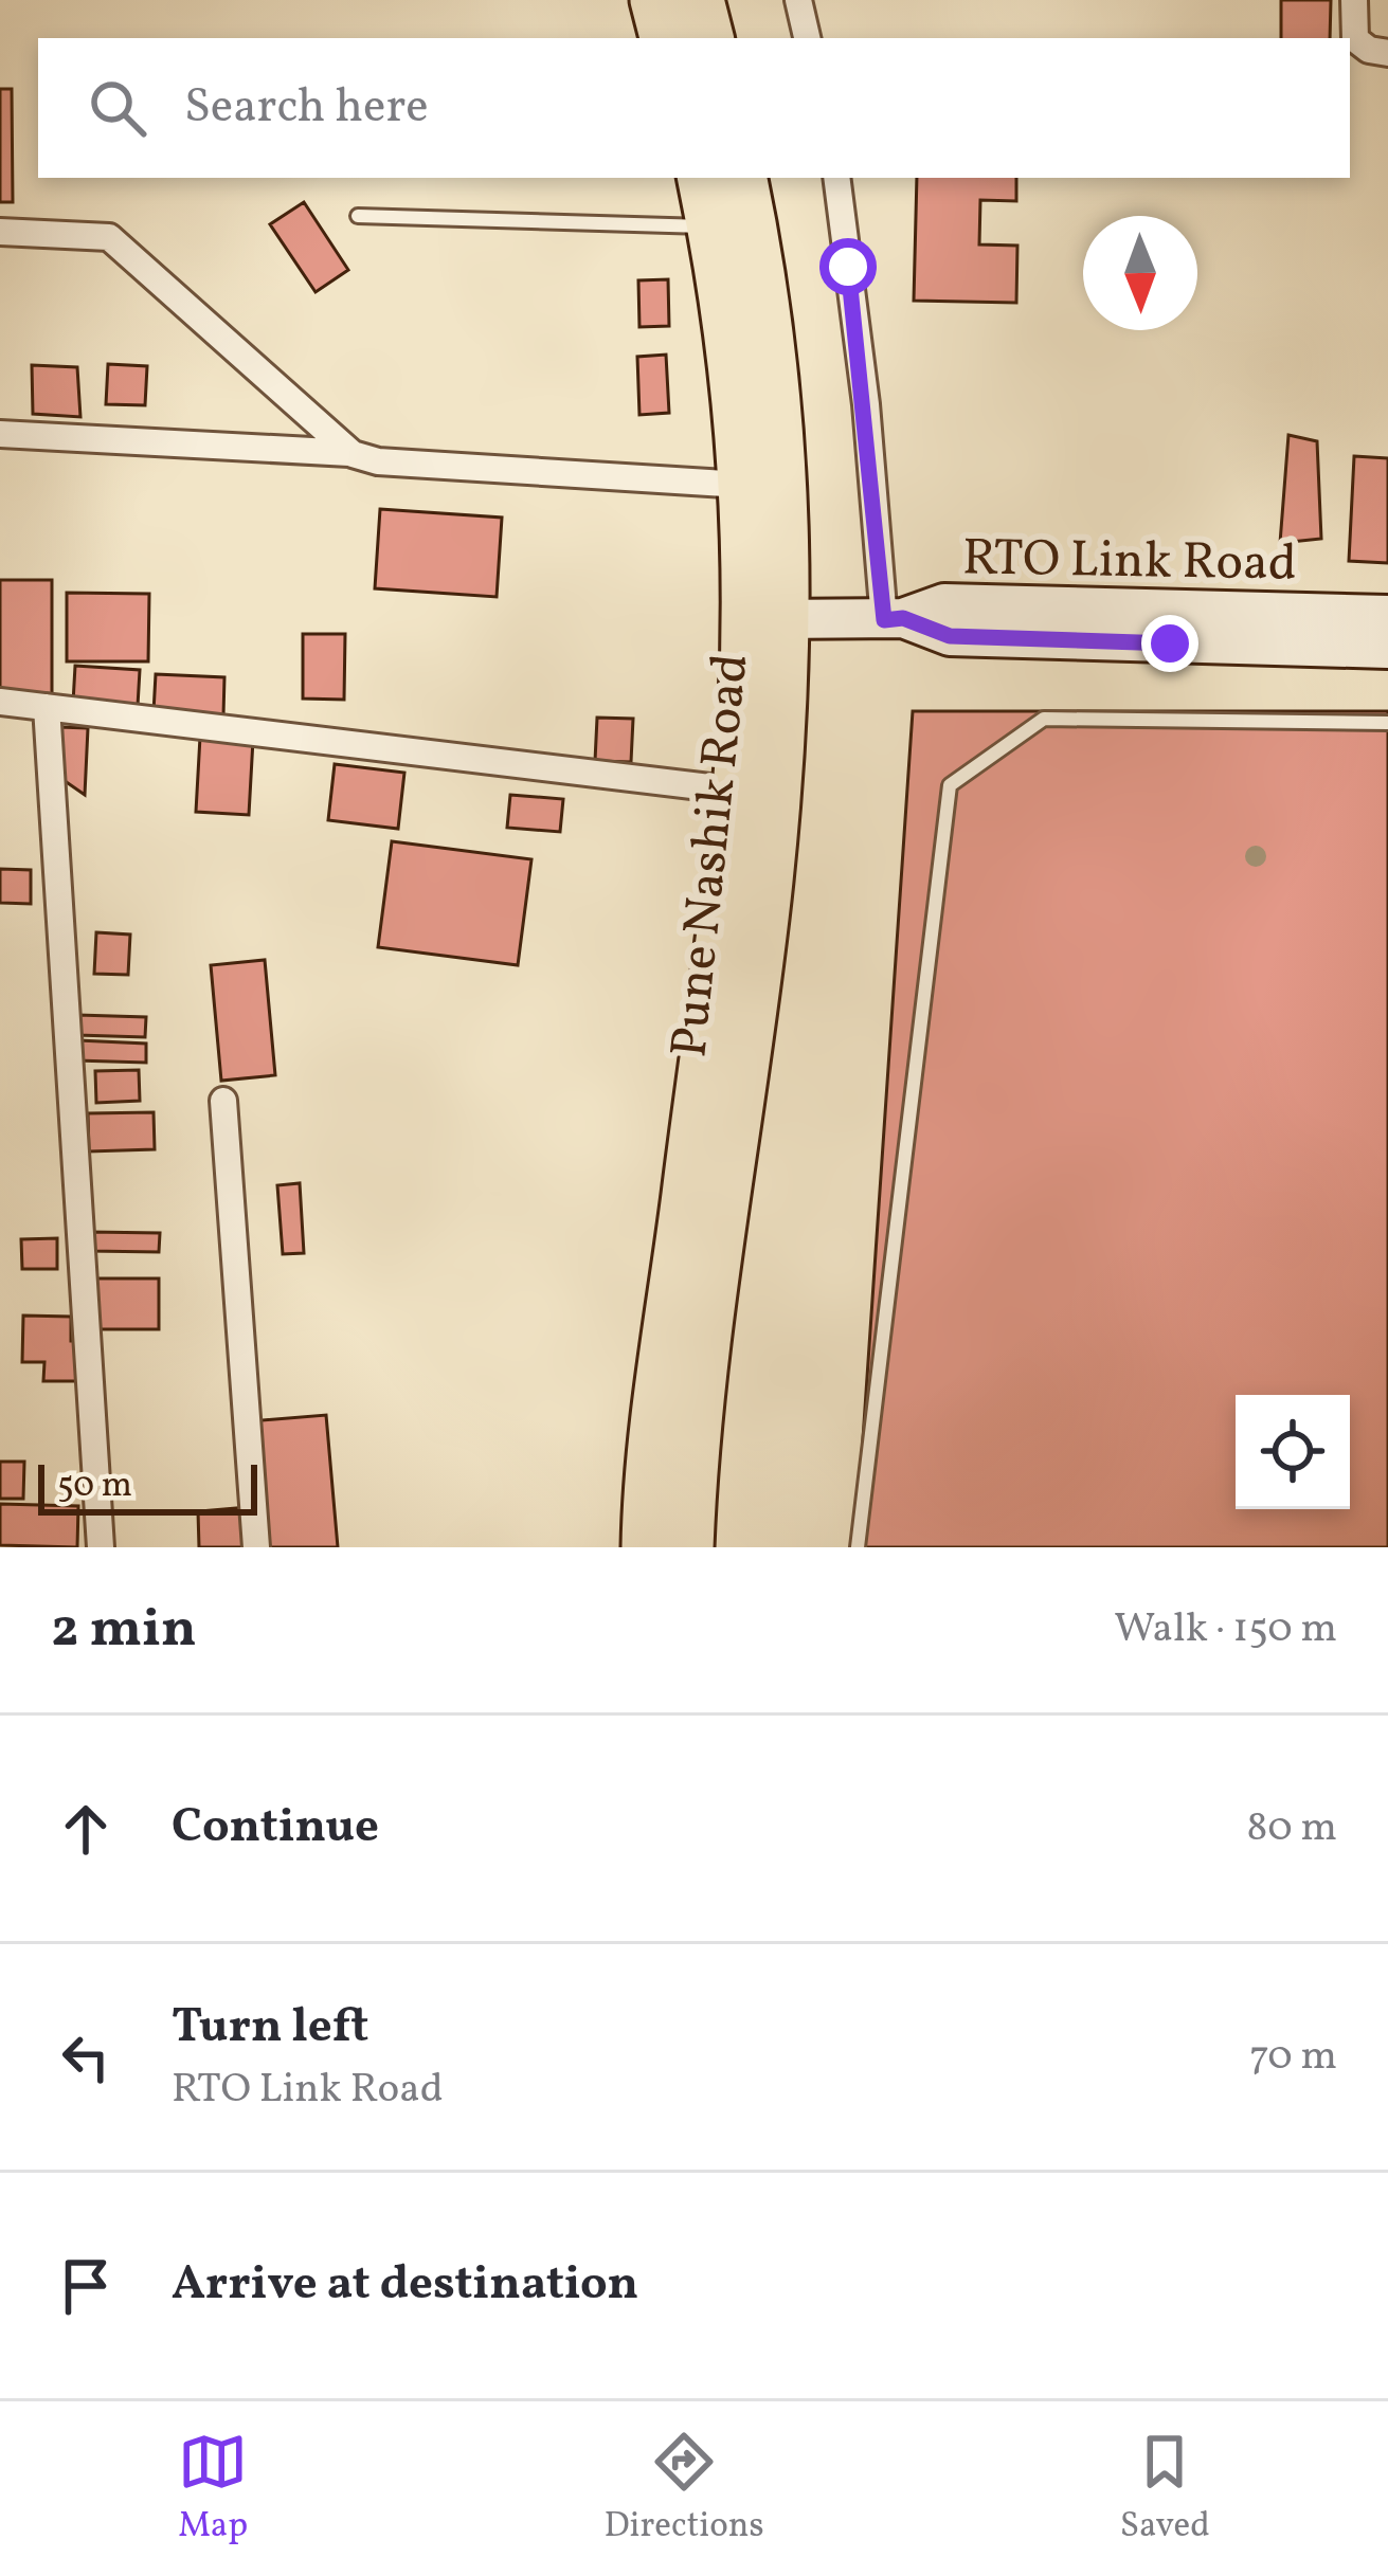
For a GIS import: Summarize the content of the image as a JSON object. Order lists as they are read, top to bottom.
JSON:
{
  "streets": {
    "highway": ["Pune Nashik Road"],
    "main road": ["RTO Link Road"]
  },
  "scale_bar": "50 m",
  "north": "bottom",
  "page": {
    "search": "Search here",
    "scale": "50 m",
    "heading": ["2 min", "Walk · 150 m"],
    "list": [
      ["Continue", "80 m"],
      ["Turn left", "RTO Link Road", "70 m"],
      "Arrive at destination"
    ],
    "nav": ["Map", "Directions", "Saved"]
  }
}
